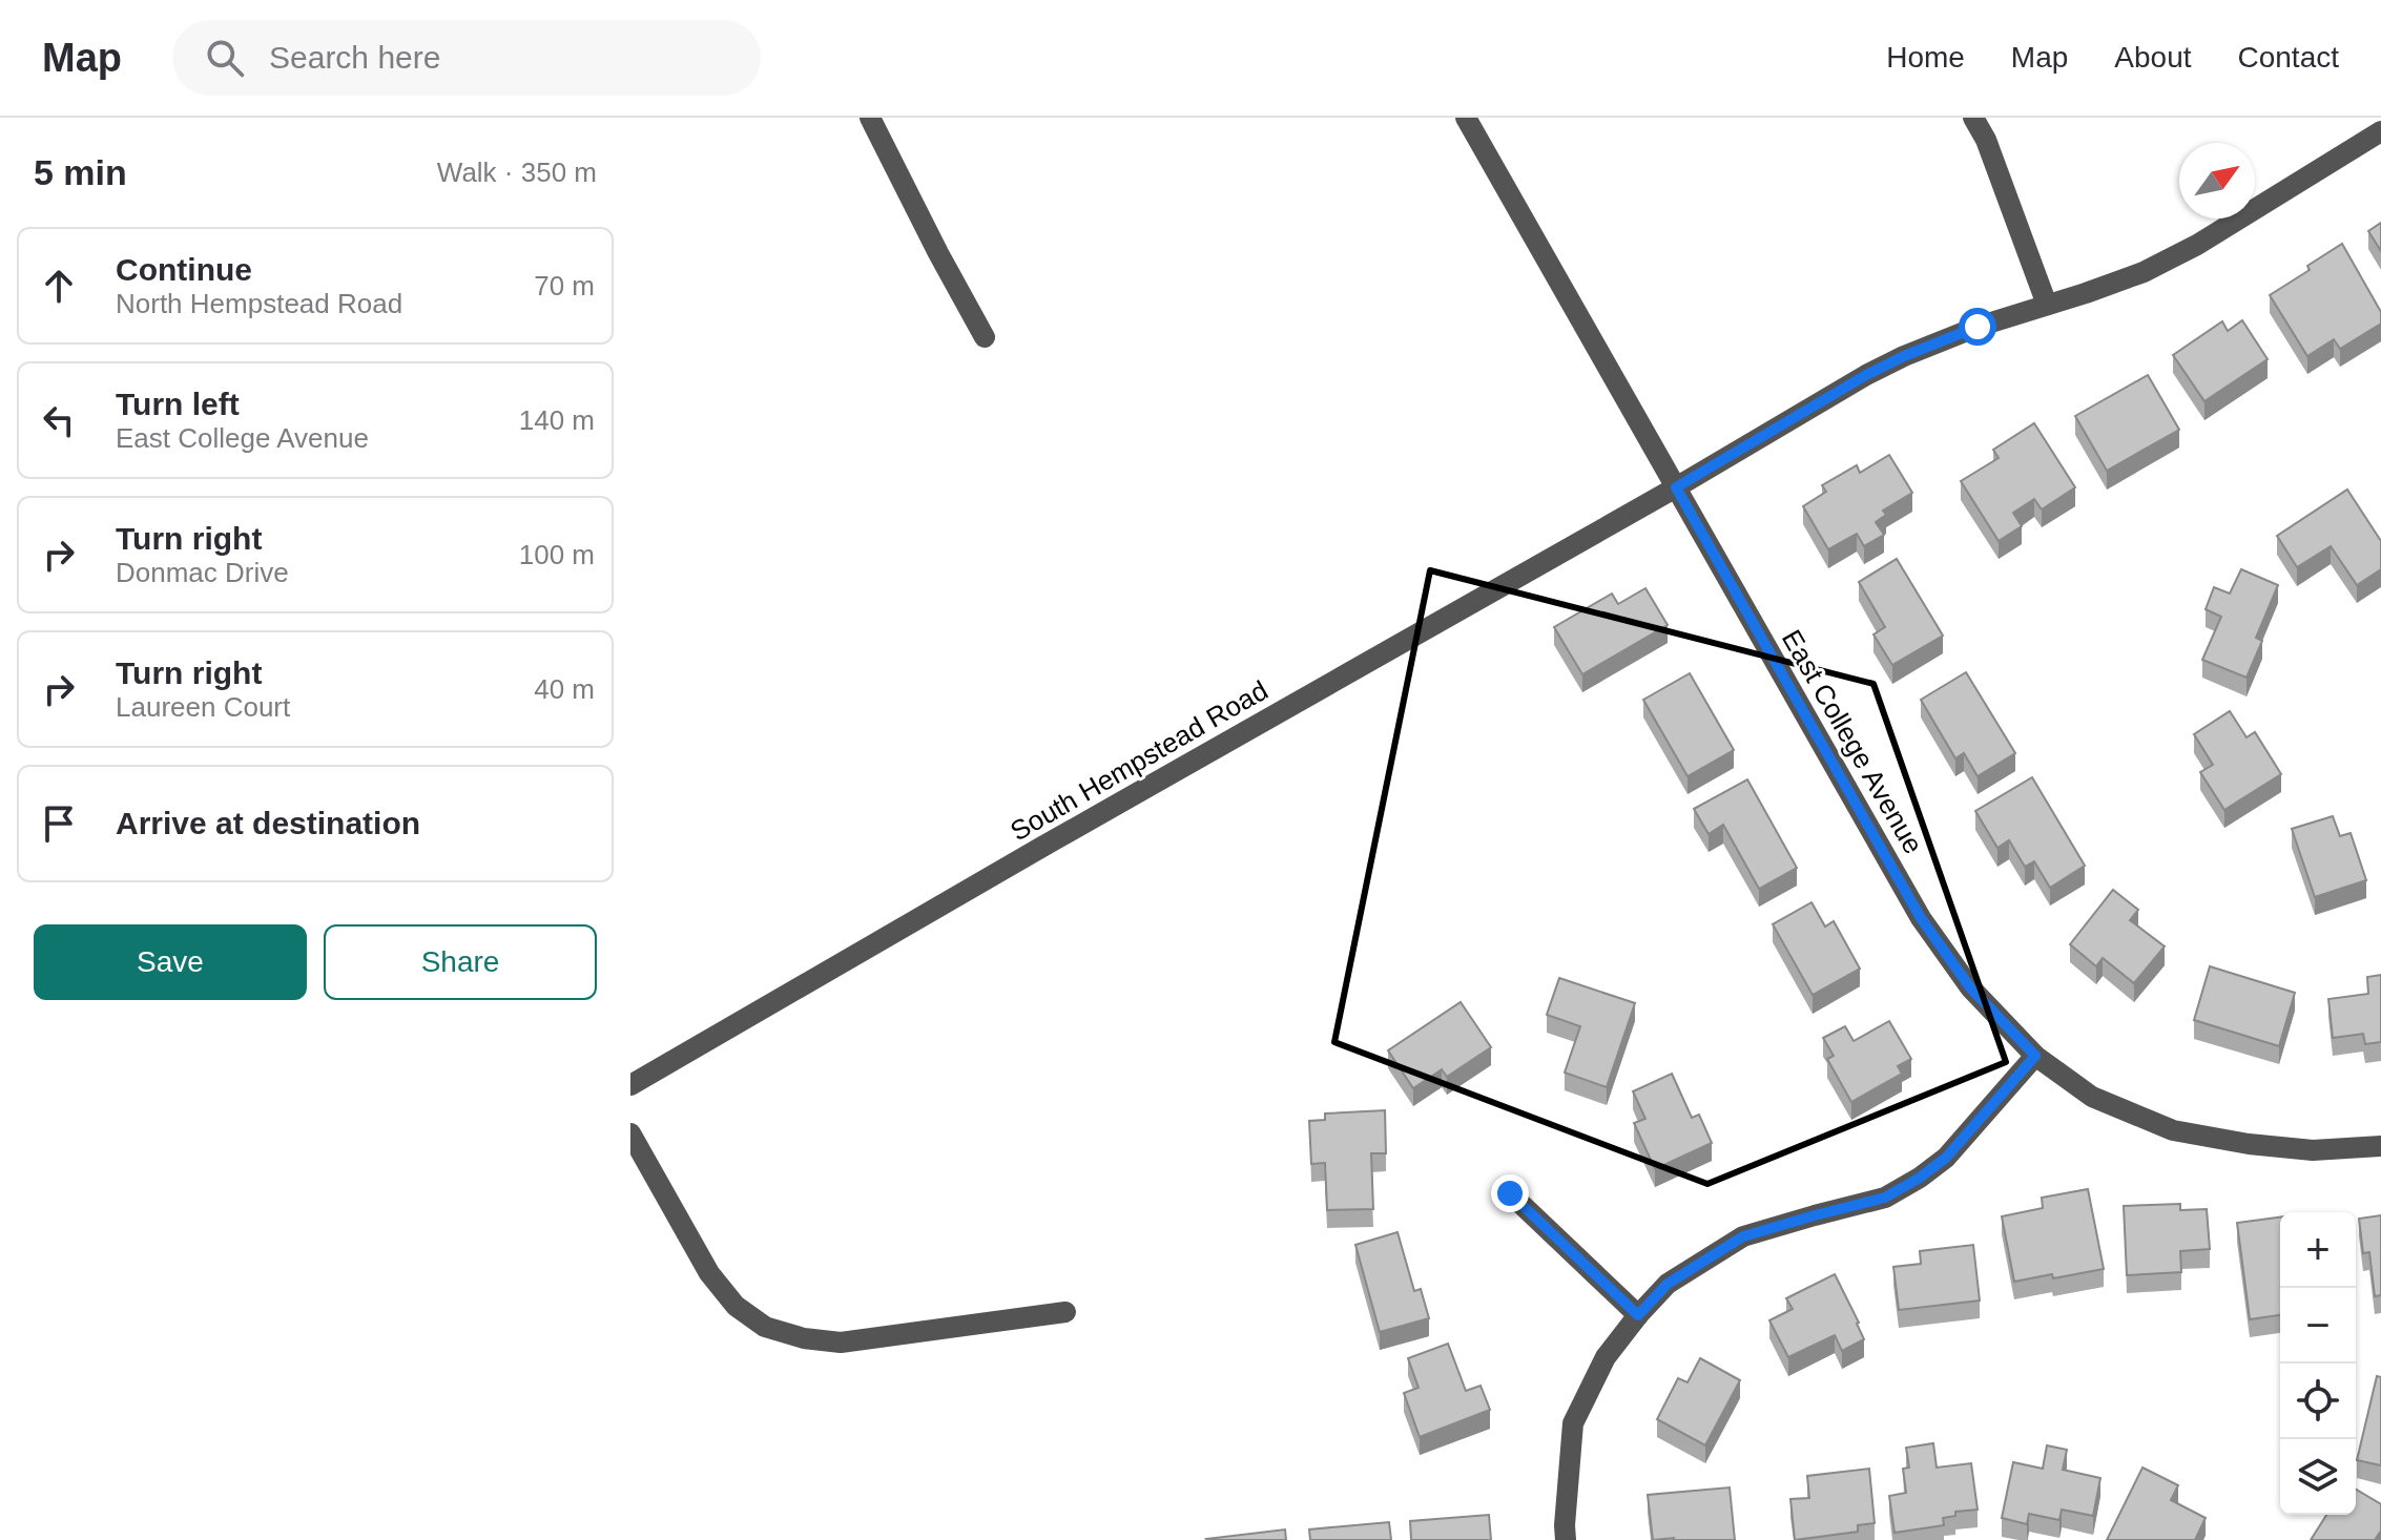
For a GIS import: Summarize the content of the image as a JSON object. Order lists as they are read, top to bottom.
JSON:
{
  "streets": {
    "street": ["East College Avenue", "South Hempstead Road"]
  },
  "crossings": [
    ["East College Avenue", "South Hempstead Road"]
  ],
  "north": "top right",
  "page": {
    "header": "Map",
    "search": "Search here",
    "nav": [
      "Home",
      "Map",
      "About",
      "Contact"
    ],
    "heading": ["5 min", "Walk · 350 m"],
    "list": [
      ["Continue", "North Hempstead Road", "70 m"],
      ["Turn left", "East College Avenue", "140 m"],
      ["Turn right", "Donmac Drive", "100 m"],
      ["Turn right", "Laureen Court", "40 m"],
      "Arrive at destination"
    ],
    "buttons": ["Save", "Share"],
    "map_buttons": ["+", "−"]
  }
}
